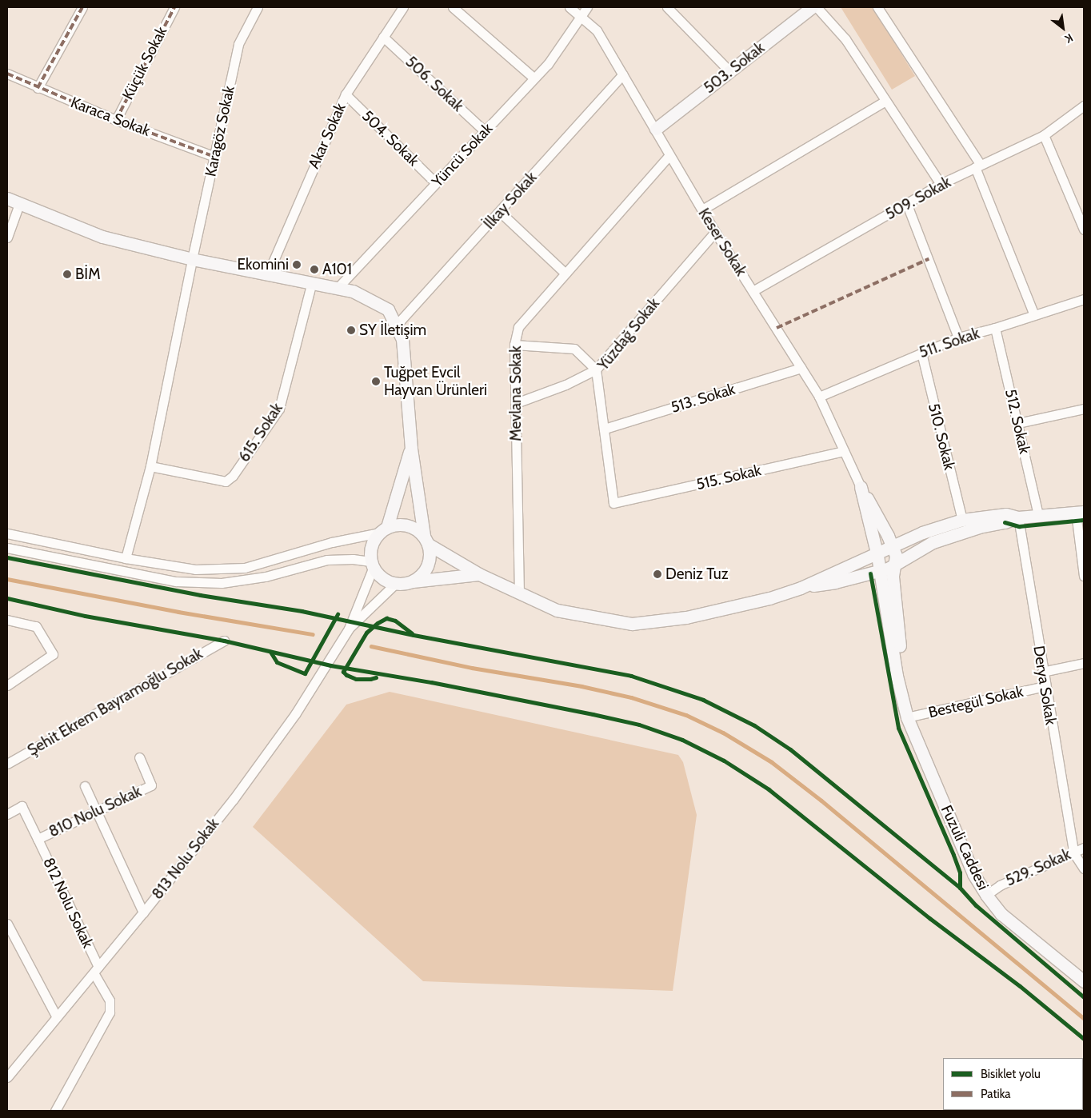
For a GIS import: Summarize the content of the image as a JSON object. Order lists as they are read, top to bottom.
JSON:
{
  "streets": {
    "street": [
      "Küçük Sokak",
      "503. Sokak",
      "506. Sokak",
      "Karaca Sokak",
      "Karagöz Sokak",
      "Akar Sokak",
      "504. Sokak",
      "Yüncü Sokak",
      "509. Sokak",
      "İlkay Sokak",
      "Keser Sokak",
      "Yüzdağ Sokak",
      "511. Sokak",
      "Mevlana Sokak",
      "513. Sokak",
      "512. Sokak",
      "615. Sokak",
      "510. Sokak",
      "515. Sokak",
      "Derya Sokak",
      "Şehit Ekrem Bayramoğlu Sokak",
      "Bestegül Sokak",
      "810 Nolu Sokak",
      "Fuzuli Caddesi",
      "813 Nolu Sokak",
      "529. Sokak",
      "812 Nolu Sokak"
    ]
  },
  "crossings": [
    ["Küçük Sokak", "Karaca Sokak"],
    ["503. Sokak", "Keser Sokak"],
    ["506. Sokak", "Akar Sokak"],
    ["506. Sokak", "Yüncü Sokak"],
    ["Karaca Sokak", "Karagöz Sokak"],
    ["Akar Sokak", "504. Sokak"],
    ["504. Sokak", "Yüncü Sokak"],
    ["Yüncü Sokak", "Keser Sokak"],
    ["509. Sokak", "Keser Sokak"],
    ["İlkay Sokak", "Keser Sokak"],
    ["Keser Sokak", "Yüzdağ Sokak"],
    ["Keser Sokak", "511. Sokak"],
    ["Keser Sokak", "Mevlana Sokak"],
    ["Keser Sokak", "513. Sokak"],
    ["Keser Sokak", "515. Sokak"],
    ["Yüzdağ Sokak", "513. Sokak"],
    ["Yüzdağ Sokak", "515. Sokak"],
    ["511. Sokak", "512. Sokak"],
    ["511. Sokak", "510. Sokak"],
    ["Derya Sokak", "Bestegül Sokak"],
    ["Derya Sokak", "529. Sokak"],
    ["Bestegül Sokak", "Fuzuli Caddesi"],
    ["810 Nolu Sokak", "812 Nolu Sokak"],
    ["Fuzuli Caddesi", "529. Sokak"],
    ["813 Nolu Sokak", "812 Nolu Sokak"]
  ],
  "places": [
    "Ekomini",
    "A101",
    "BİM",
    "SY İletişim",
    "Tuğpet Evcil Hayvan Ürünleri",
    "Deniz Tuz"
  ],
  "legend": ["Bisiklet yolu", "Patika"],
  "north": "bottom right"
}
